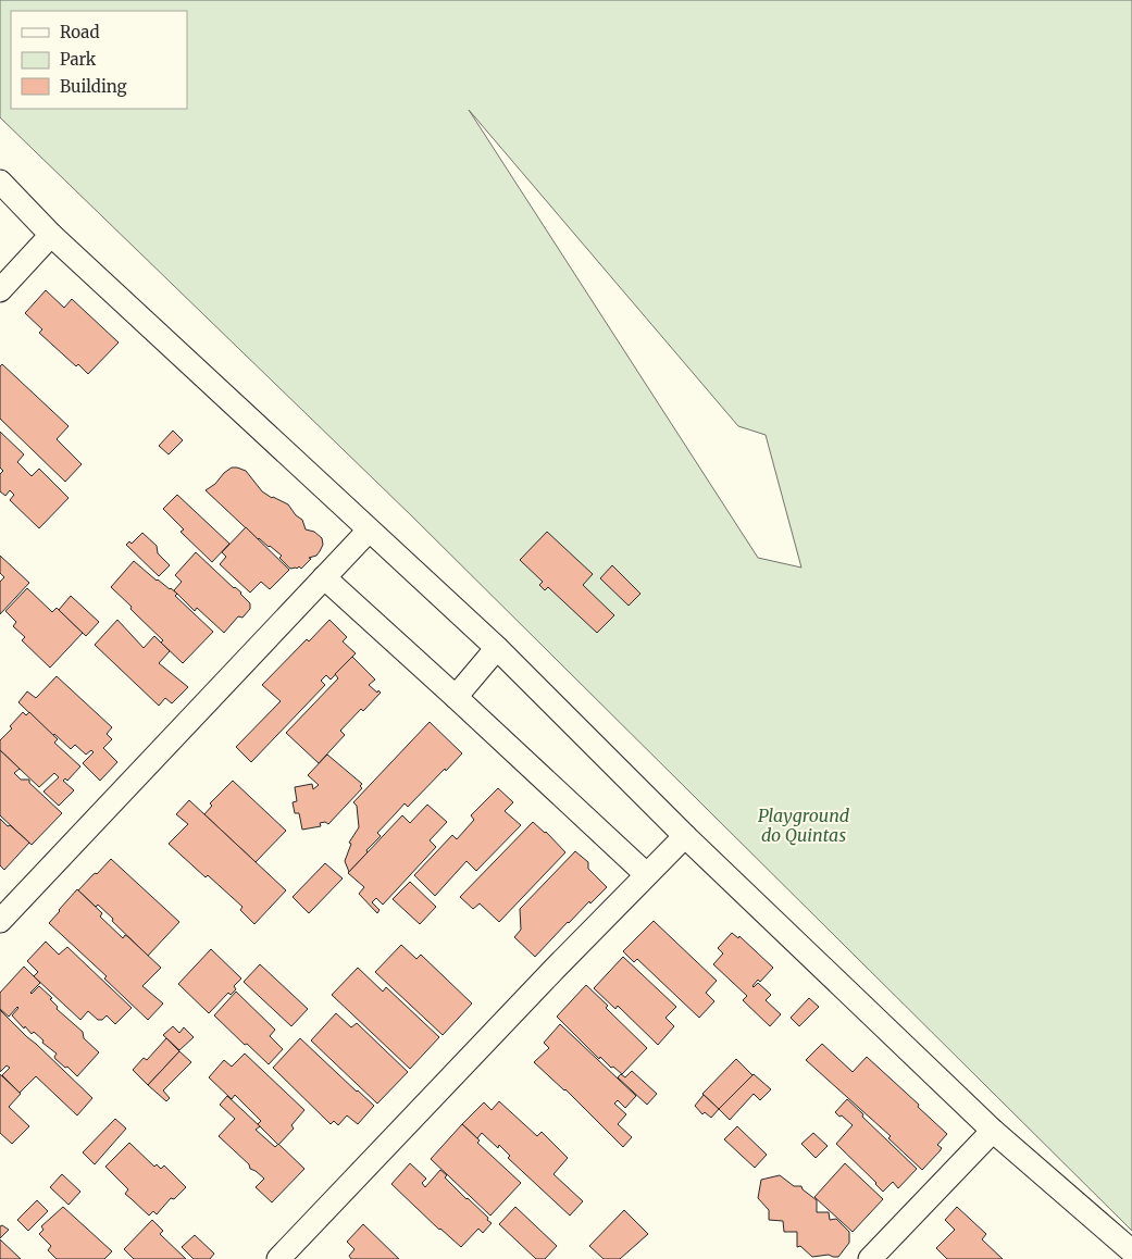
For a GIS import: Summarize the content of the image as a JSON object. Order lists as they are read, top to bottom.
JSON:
{
  "parks": ["Playground do Quintas"],
  "legend": ["Road", "Park", "Building"]
}
